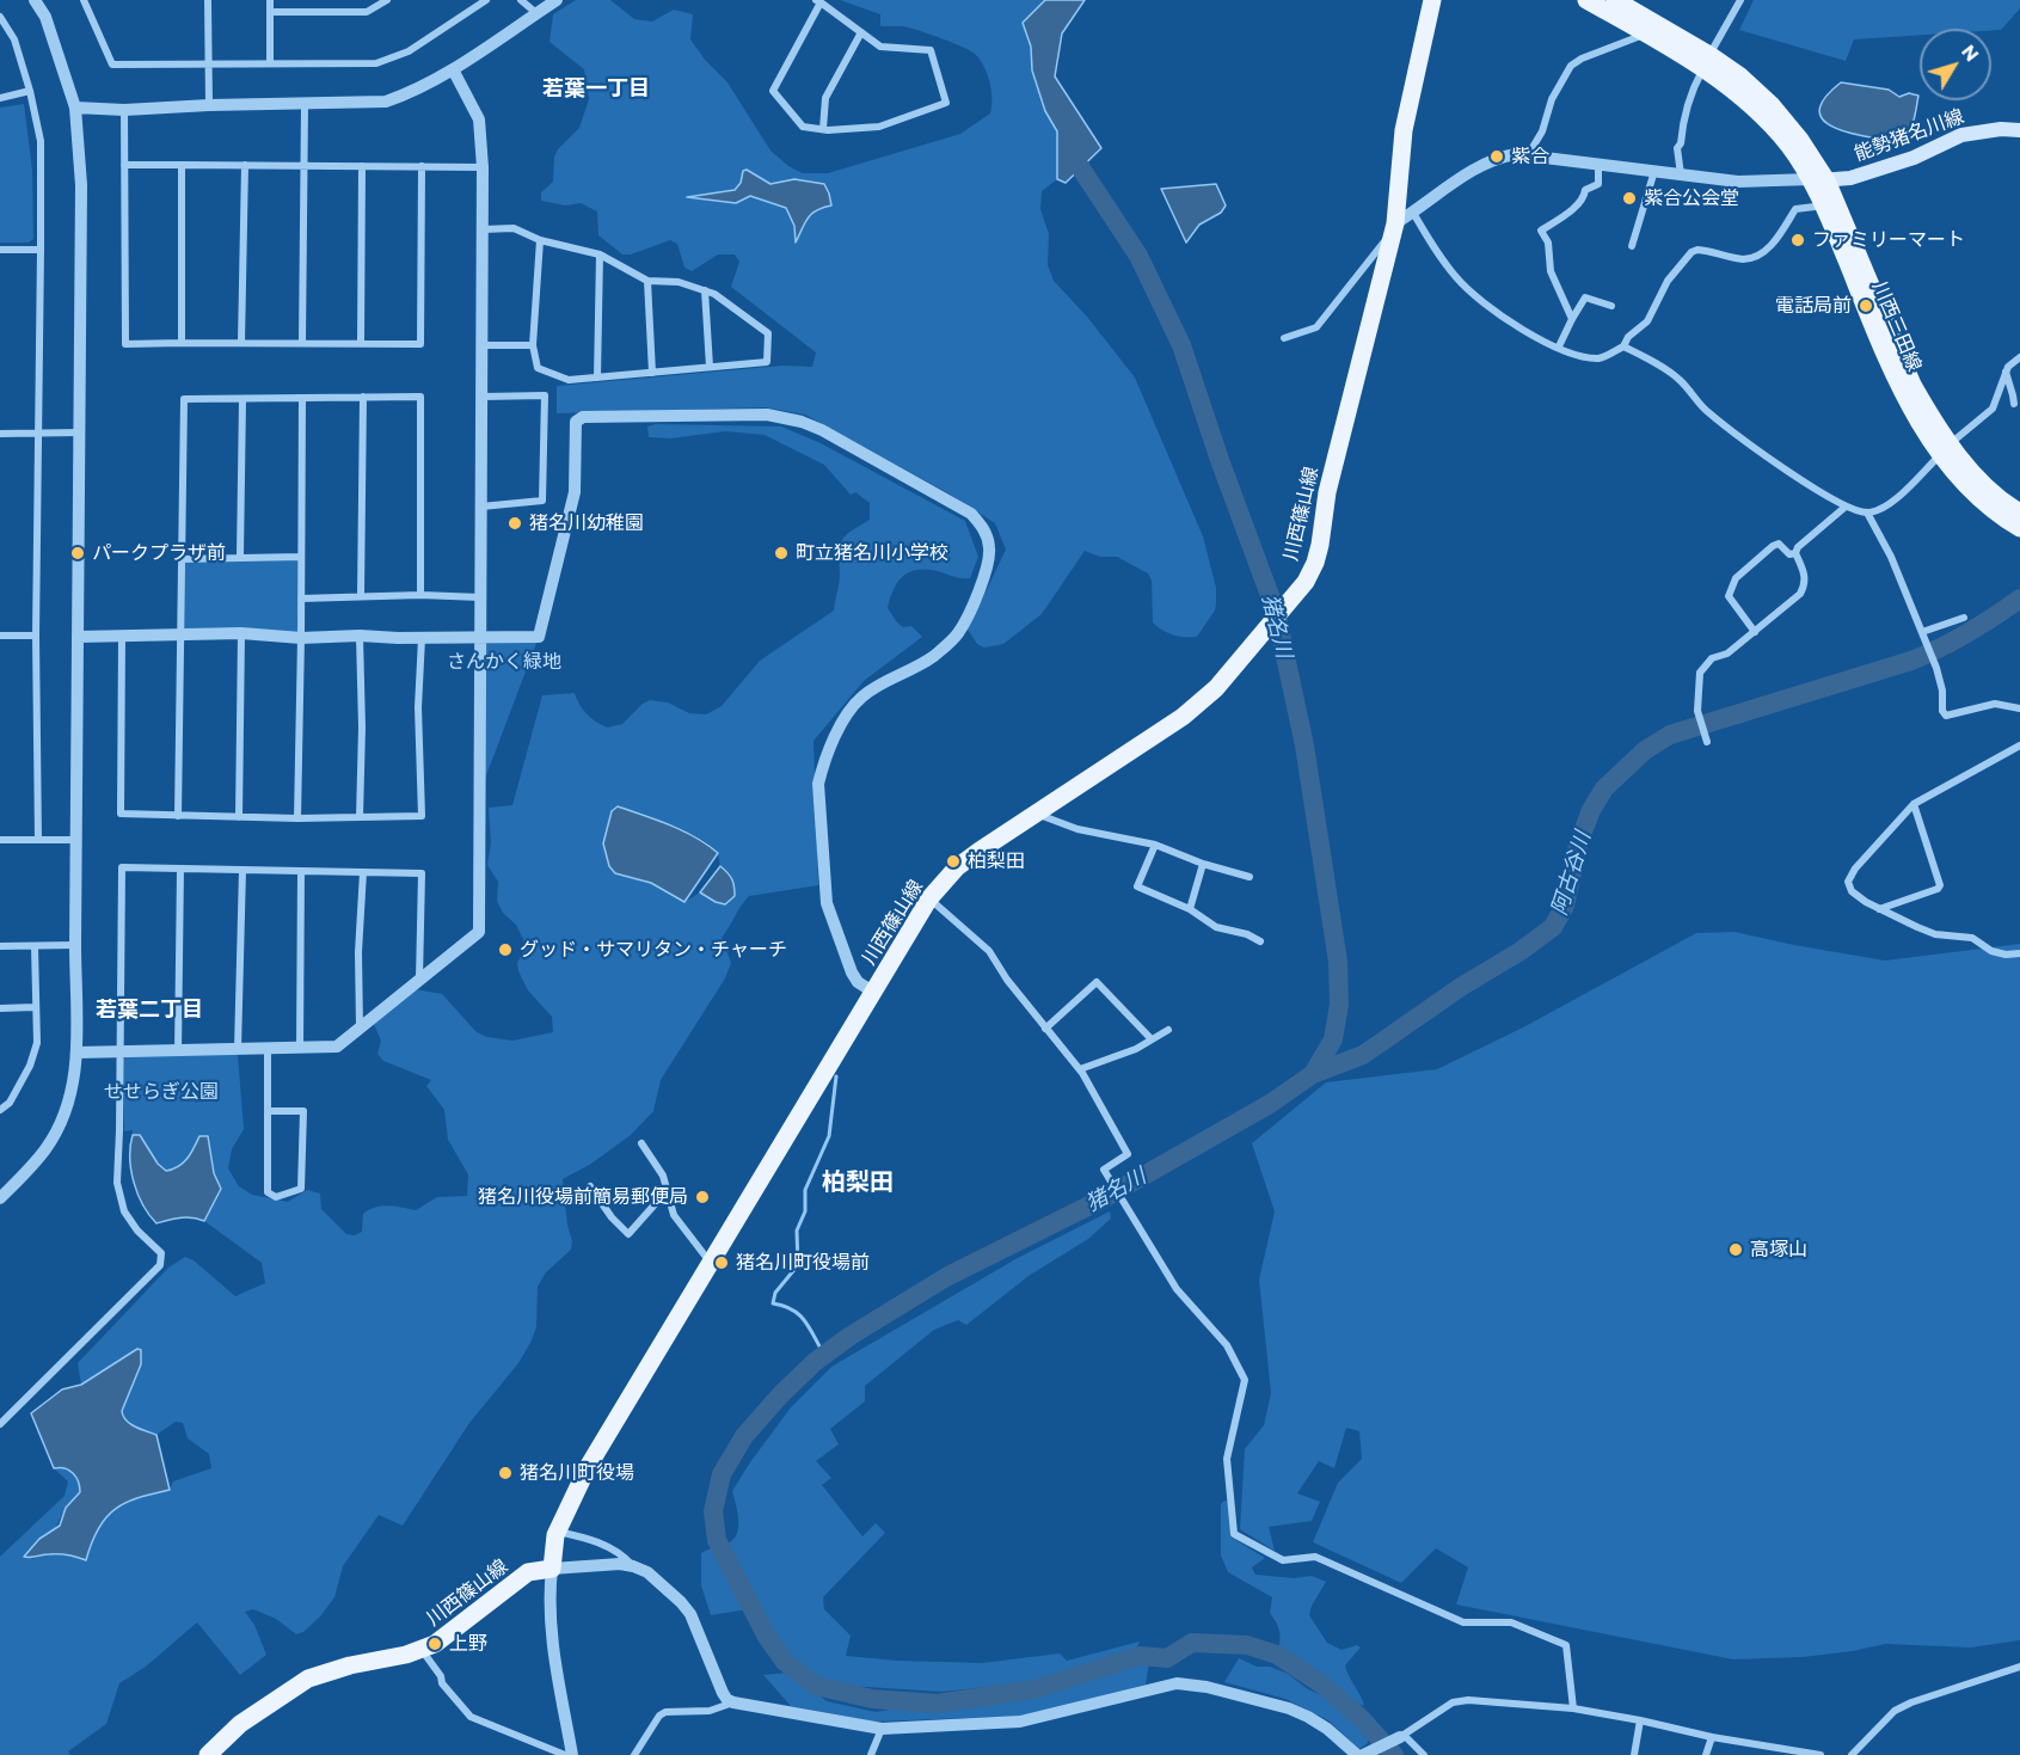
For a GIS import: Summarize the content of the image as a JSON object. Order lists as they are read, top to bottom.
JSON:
{
  "streets": {
    "main road": ["能勢猪名川線", "川西三田線", "川西篠山線"]
  },
  "crossings": [
    ["能勢猪名川線", "川西三田線"]
  ],
  "districts": ["若葉一丁目", "若葉二丁目", "柏梨田"],
  "water": ["猪名川", "阿古谷川"],
  "parks": ["さんかく緑地", "せせらぎ公園"],
  "places": [
    "紫合",
    "紫合公会堂",
    "ファミリーマート",
    "電話局前",
    "猪名川幼稚園",
    "パークプラザ前",
    "町立猪名川小学校",
    "柏梨田",
    "グッド・サマリタン・チャーチ",
    "猪名川役場前簡易郵便局",
    "高塚山",
    "猪名川町役場前",
    "猪名川町役場",
    "上野"
  ],
  "north": "top right"
}
